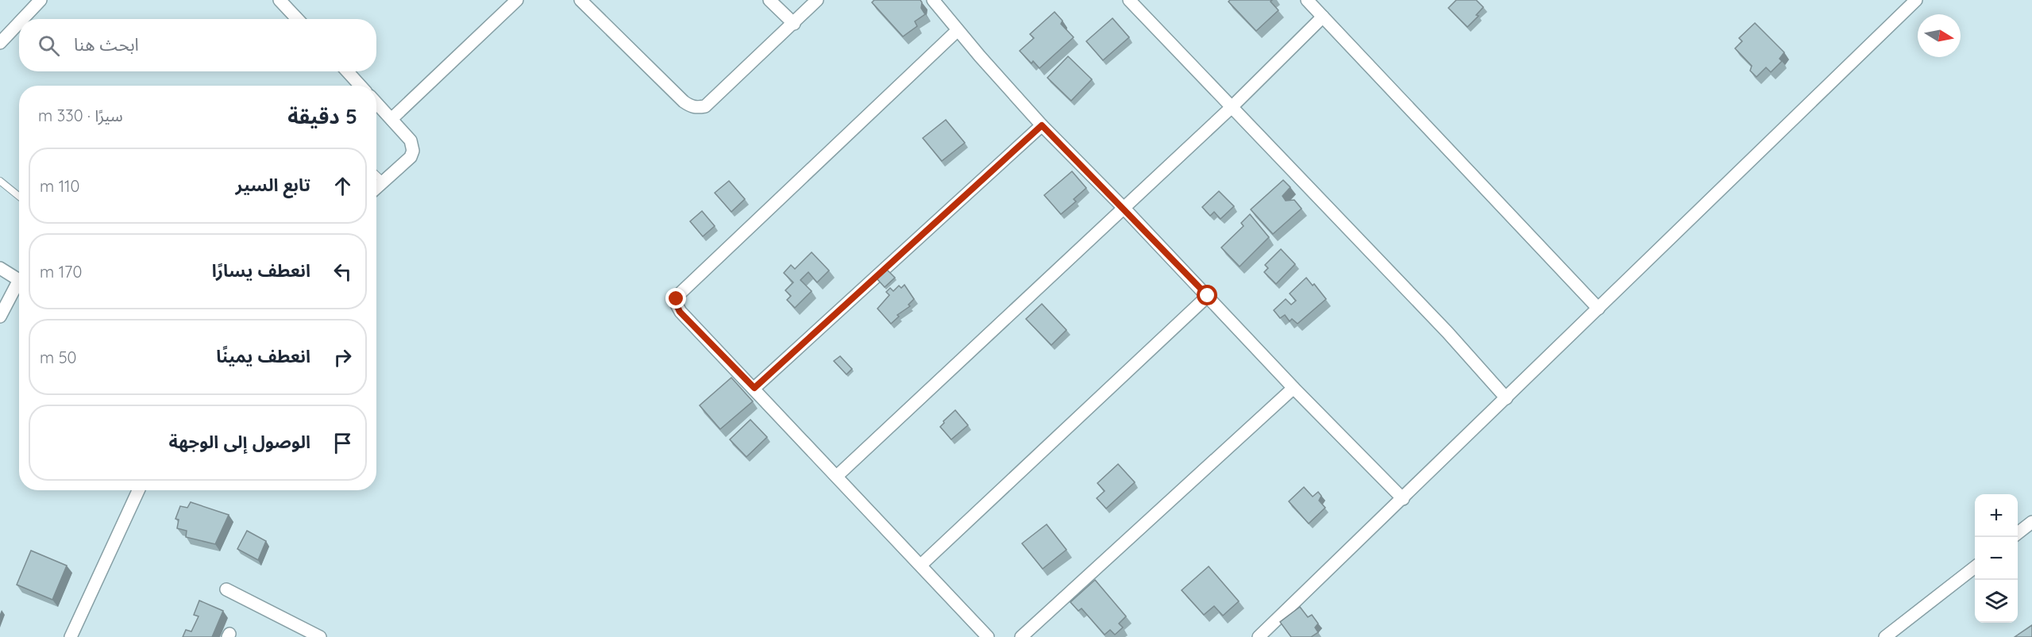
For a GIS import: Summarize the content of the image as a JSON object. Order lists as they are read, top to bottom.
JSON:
{
  "north": "right",
  "page": {
    "search": "ابحث هنا",
    "heading": ["5 دقيقة", "سيرًا · 330 m"],
    "list": [
      ["تابع السير", "110 m"],
      ["انعطف يسارًا", "170 m"],
      ["انعطف يمينًا", "50 m"],
      "الوصول إلى الوجهة"
    ],
    "map_buttons": ["+", "−"]
  }
}
